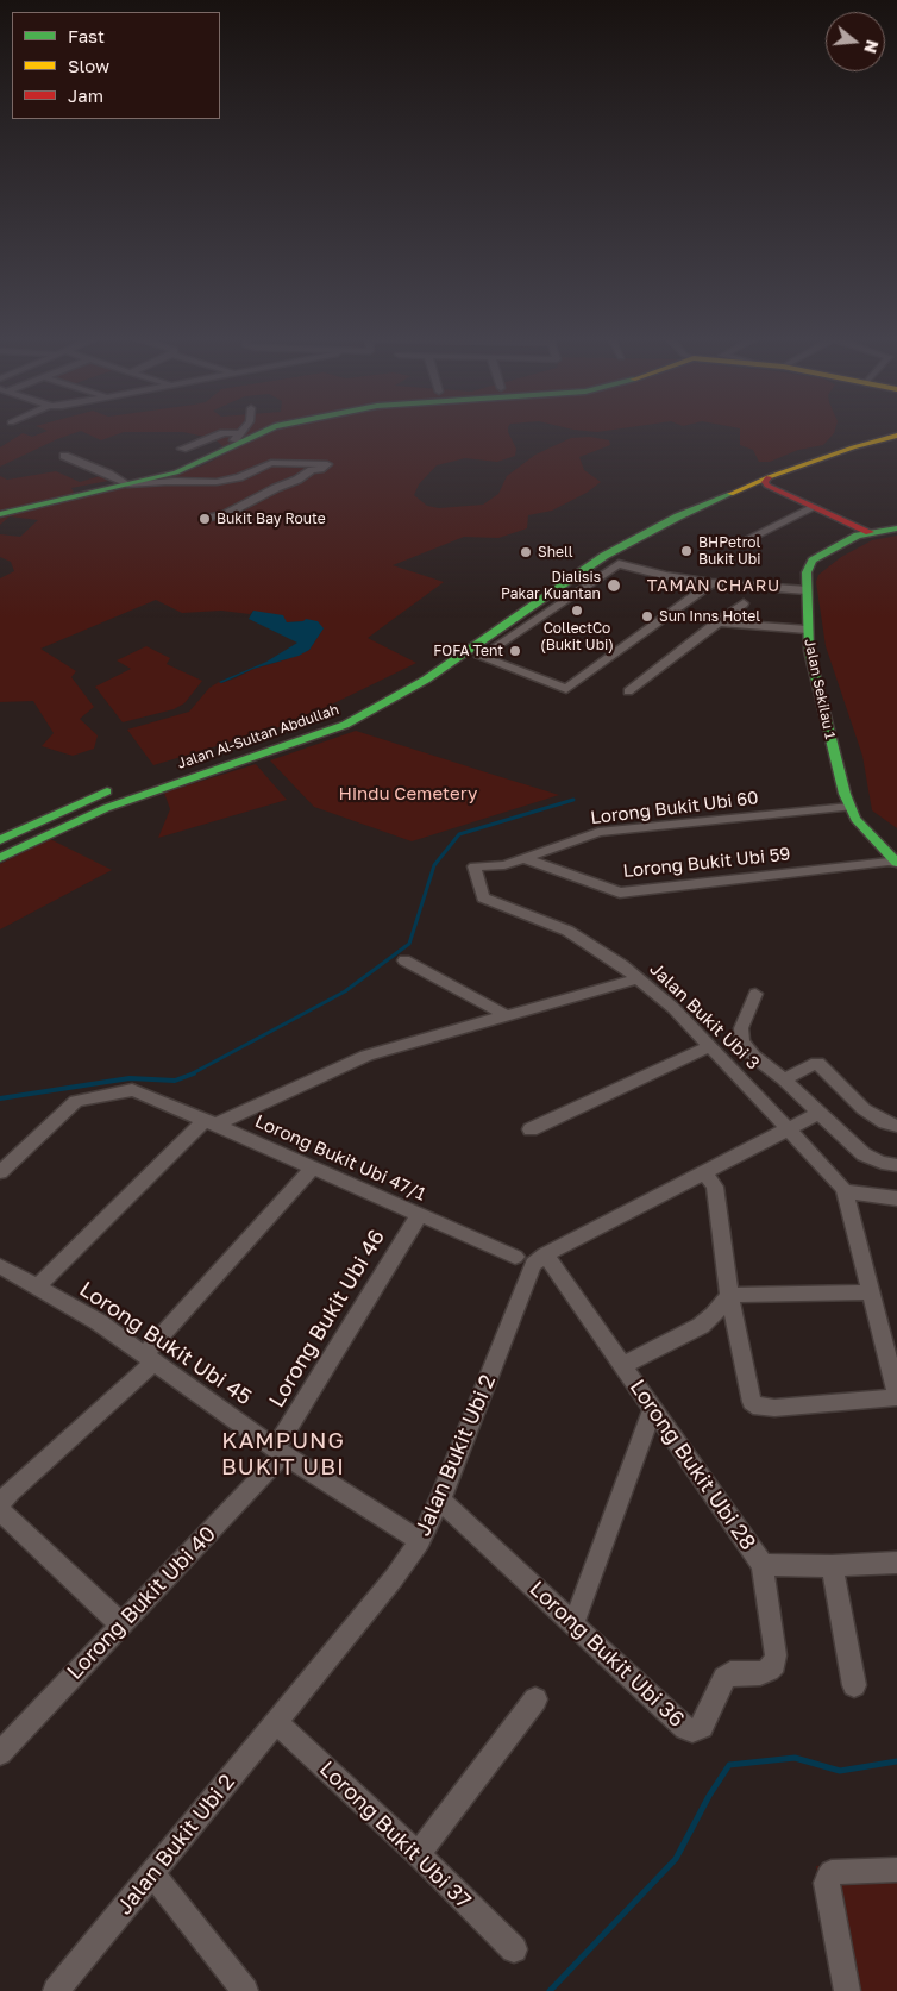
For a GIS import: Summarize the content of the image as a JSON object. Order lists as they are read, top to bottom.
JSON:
{
  "streets": {
    "main road": ["Jalan Sekilau 1", "Jalan Al-Sultan Abdullah"],
    "street": [
      "Lorong Bukit Ubi 60",
      "Lorong Bukit Ubi 59",
      "Jalan Bukit Ubi 3",
      "Lorong Bukit Ubi 47/1",
      "Lorong Bukit Ubi 46",
      "Lorong Bukit Ubi 45",
      "Jalan Bukit Ubi 2",
      "Lorong Bukit Ubi 28",
      "Lorong Bukit Ubi 40",
      "Lorong Bukit Ubi 36",
      "Lorong Bukit Ubi 37"
    ]
  },
  "crossings": [
    ["Jalan Sekilau 1", "Lorong Bukit Ubi 60"],
    ["Jalan Sekilau 1", "Lorong Bukit Ubi 59"],
    ["Lorong Bukit Ubi 60", "Lorong Bukit Ubi 59"],
    ["Lorong Bukit Ubi 60", "Jalan Bukit Ubi 3"],
    ["Jalan Bukit Ubi 3", "Jalan Bukit Ubi 2"],
    ["Lorong Bukit Ubi 47/1", "Lorong Bukit Ubi 46"],
    ["Lorong Bukit Ubi 46", "Lorong Bukit Ubi 45"],
    ["Lorong Bukit Ubi 46", "Lorong Bukit Ubi 40"],
    ["Lorong Bukit Ubi 45", "Jalan Bukit Ubi 2"],
    ["Lorong Bukit Ubi 45", "Lorong Bukit Ubi 40"],
    ["Jalan Bukit Ubi 2", "Lorong Bukit Ubi 28"],
    ["Jalan Bukit Ubi 2", "Lorong Bukit Ubi 36"],
    ["Jalan Bukit Ubi 2", "Lorong Bukit Ubi 37"],
    ["Lorong Bukit Ubi 28", "Lorong Bukit Ubi 36"]
  ],
  "districts": ["TAMAN CHARU", "KAMPUNG BUKIT UBI"],
  "parks": ["Hindu Cemetery"],
  "places": [
    "Bukit Bay Route",
    "BHPetrol Bukit Ubi",
    "Shell",
    "Dialisis Pakar Kuantan",
    "CollectCo (Bukit Ubi)",
    "Sun Inns Hotel",
    "FOFA Tent"
  ],
  "legend": ["Fast", "Slow", "Jam"],
  "north": "right"
}
